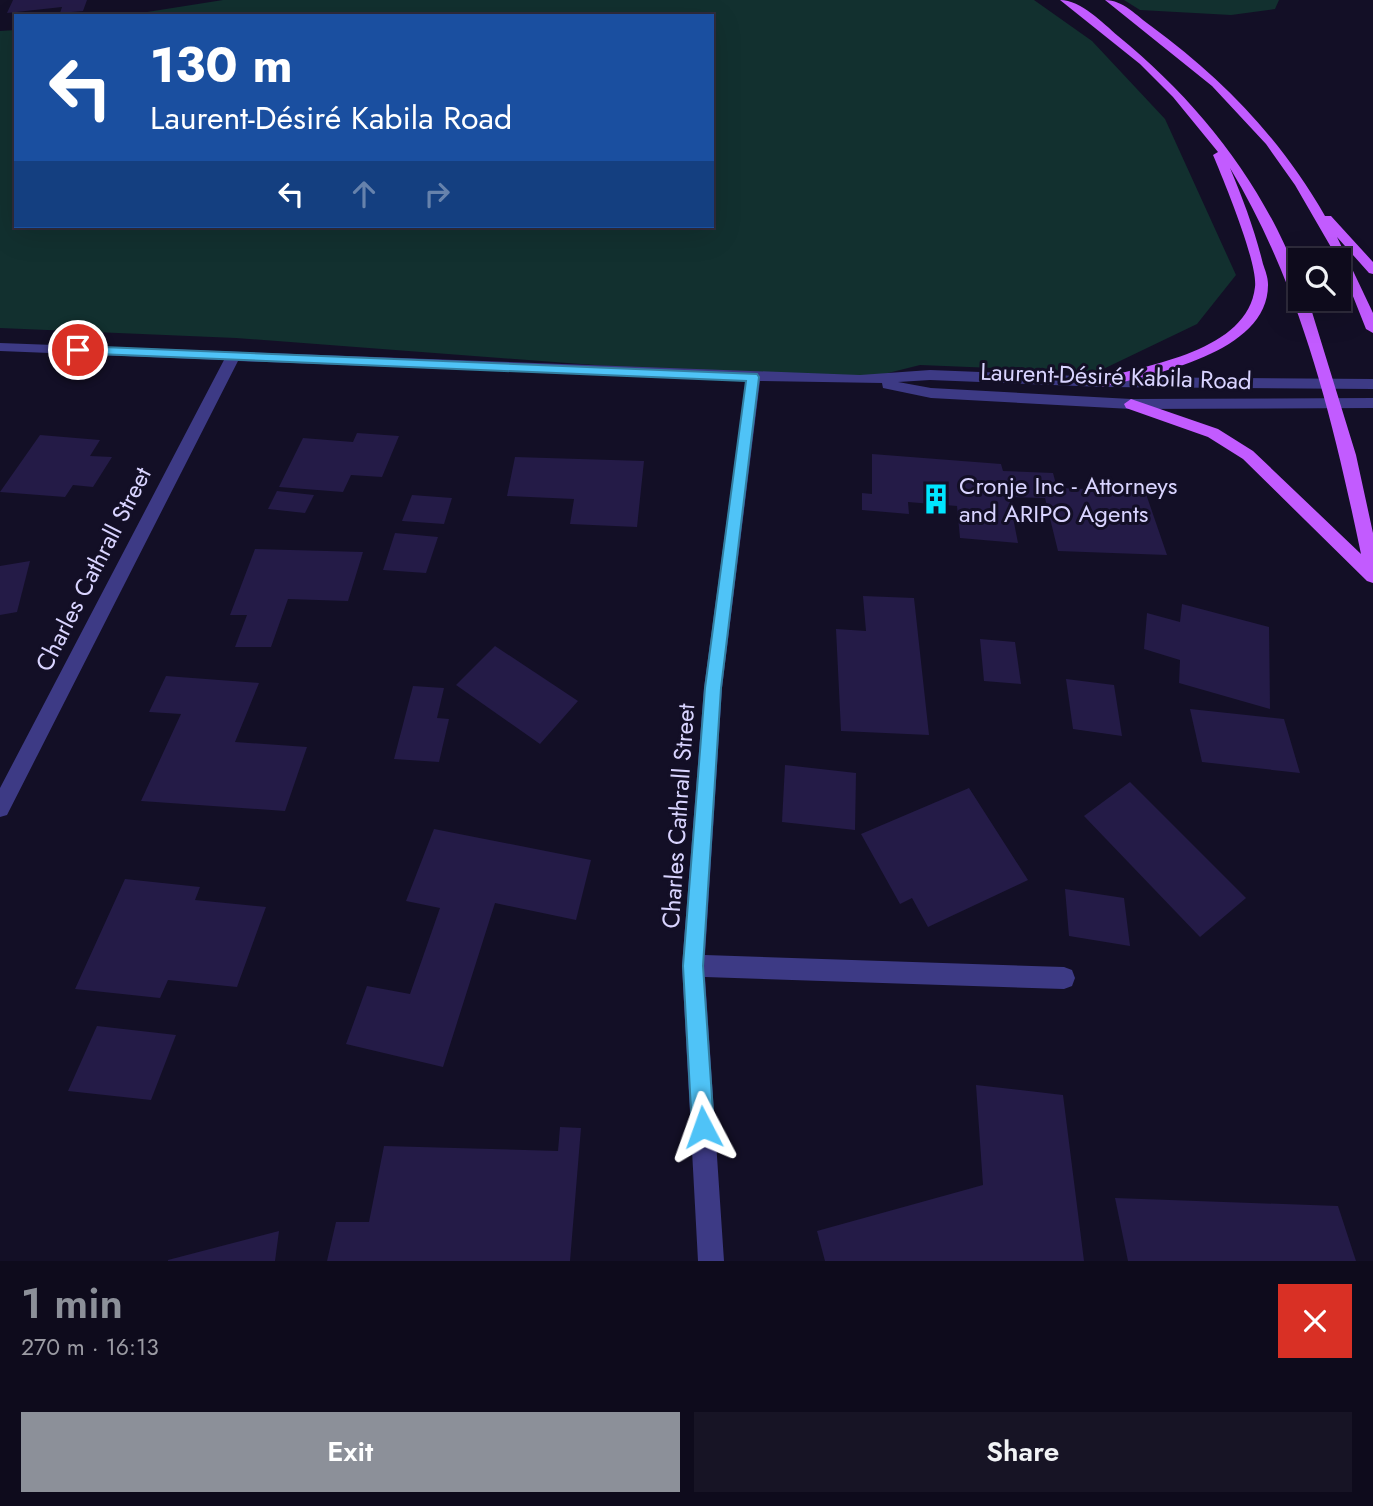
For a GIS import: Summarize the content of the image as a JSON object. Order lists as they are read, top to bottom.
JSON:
{
  "streets": {
    "street": ["Laurent-Désiré Kabila Road", "Charles Cathrall Street"]
  },
  "crossings": [
    ["Laurent-Désiré Kabila Road", "Charles Cathrall Street"]
  ],
  "places": {
    "building": ["Cronje Inc - Attorneys and ARIPO Agents"]
  },
  "page": {
    "turn": ["130 m", "Laurent-Désiré Kabila Road"],
    "heading": ["1 min", "270 m · 16:13"],
    "buttons": ["Exit", "Share"]
  }
}
